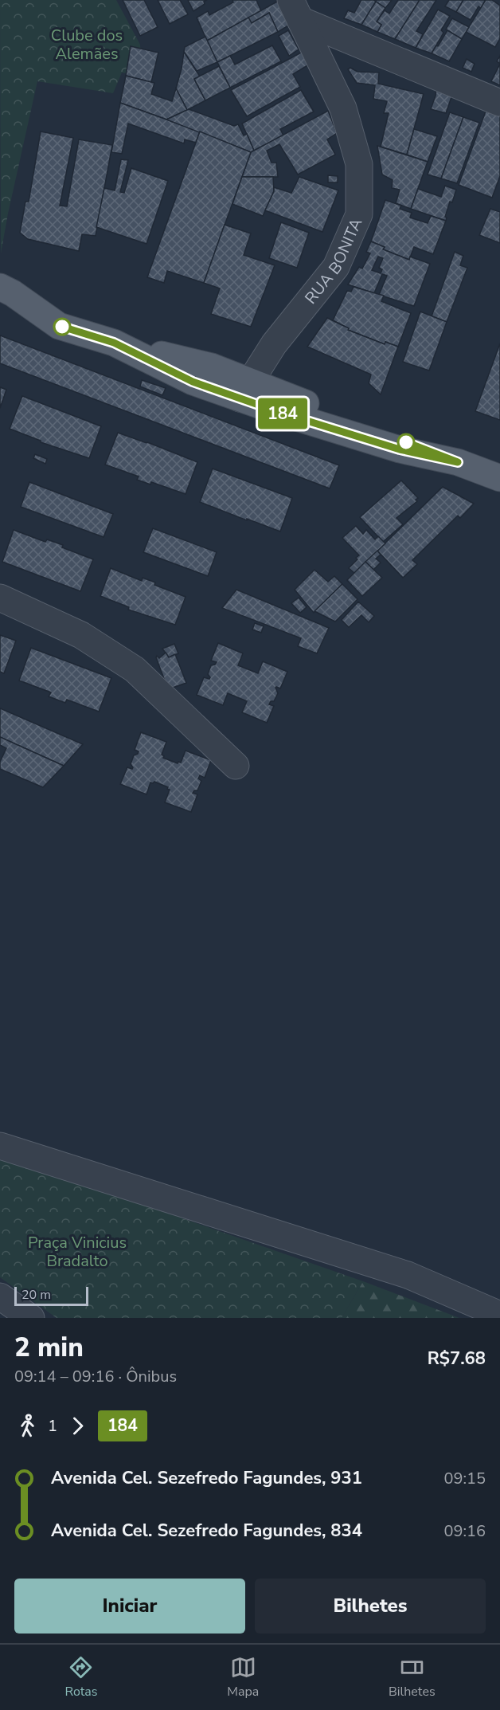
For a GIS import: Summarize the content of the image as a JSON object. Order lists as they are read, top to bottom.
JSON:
{
  "streets": {
    "street": ["RUA BONITA"]
  },
  "parks": ["Clube dos Alemães", "Praça Vinicius Bradalto"],
  "lines": ["bus line 184"],
  "scale_bar": "20 m",
  "page": {
    "on_map": "184",
    "scale": "20 m",
    "heading": ["2 min", "09:14 – 09:16 · Ônibus", "R$7.68"],
    "legs": ["1", "184"],
    "list": [
      {
        "name": "Avenida Cel. Sezefredo Fagundes, 931",
        "value": "09:15"
      },
      {
        "name": "Avenida Cel. Sezefredo Fagundes, 834",
        "value": "09:16"
      }
    ],
    "buttons": ["Iniciar", "Bilhetes"],
    "tabs": ["Rotas", "Mapa", "Bilhetes"]
  }
}
